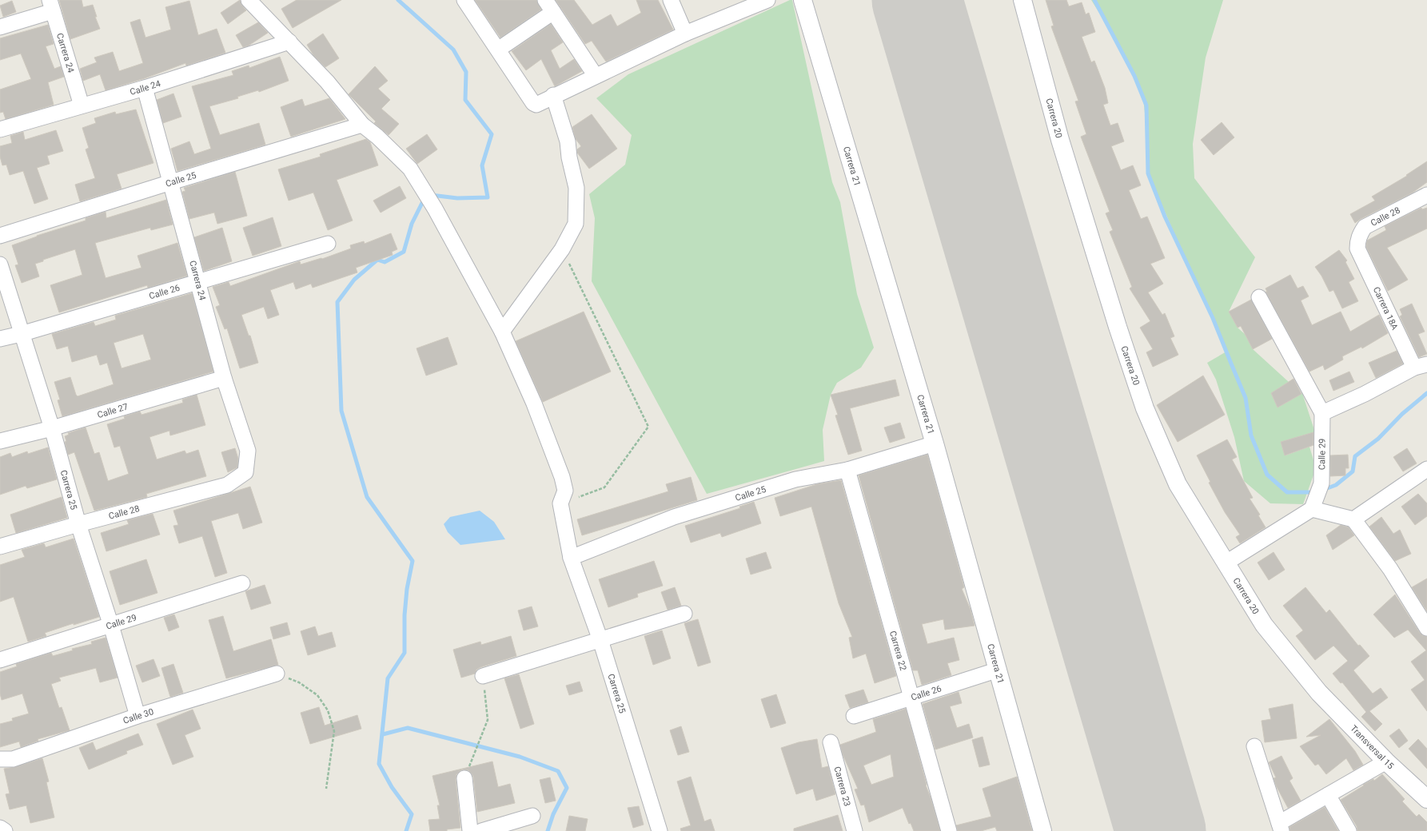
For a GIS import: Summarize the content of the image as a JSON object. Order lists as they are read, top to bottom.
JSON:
{
  "streets": {
    "main road": ["Carrera 20", "Carrera 21", "Transversal 15"],
    "street": [
      "Carrera 24",
      "Calle 24",
      "Calle 25",
      "Calle 28",
      "Calle 26",
      "Carrera 18A",
      "Calle 27",
      "Calle 29",
      "Carrera 25",
      "Carrera 22",
      "Calle 30",
      "Carrera 23"
    ]
  },
  "crossings": [
    ["Carrera 24", "Calle 24"],
    ["Carrera 24", "Calle 25"],
    ["Carrera 24", "Calle 28"],
    ["Carrera 24", "Calle 26"],
    ["Carrera 24", "Calle 27"],
    ["Carrera 20", "Transversal 15"],
    ["Carrera 21", "Calle 25"],
    ["Carrera 21", "Calle 26"],
    ["Calle 25", "Carrera 25"],
    ["Calle 25", "Carrera 22"],
    ["Calle 28", "Carrera 18A"],
    ["Calle 28", "Carrera 25"],
    ["Calle 26", "Carrera 25"],
    ["Calle 26", "Carrera 22"],
    ["Calle 27", "Carrera 25"],
    ["Calle 29", "Carrera 25"],
    ["Carrera 25", "Calle 30"]
  ]
}
